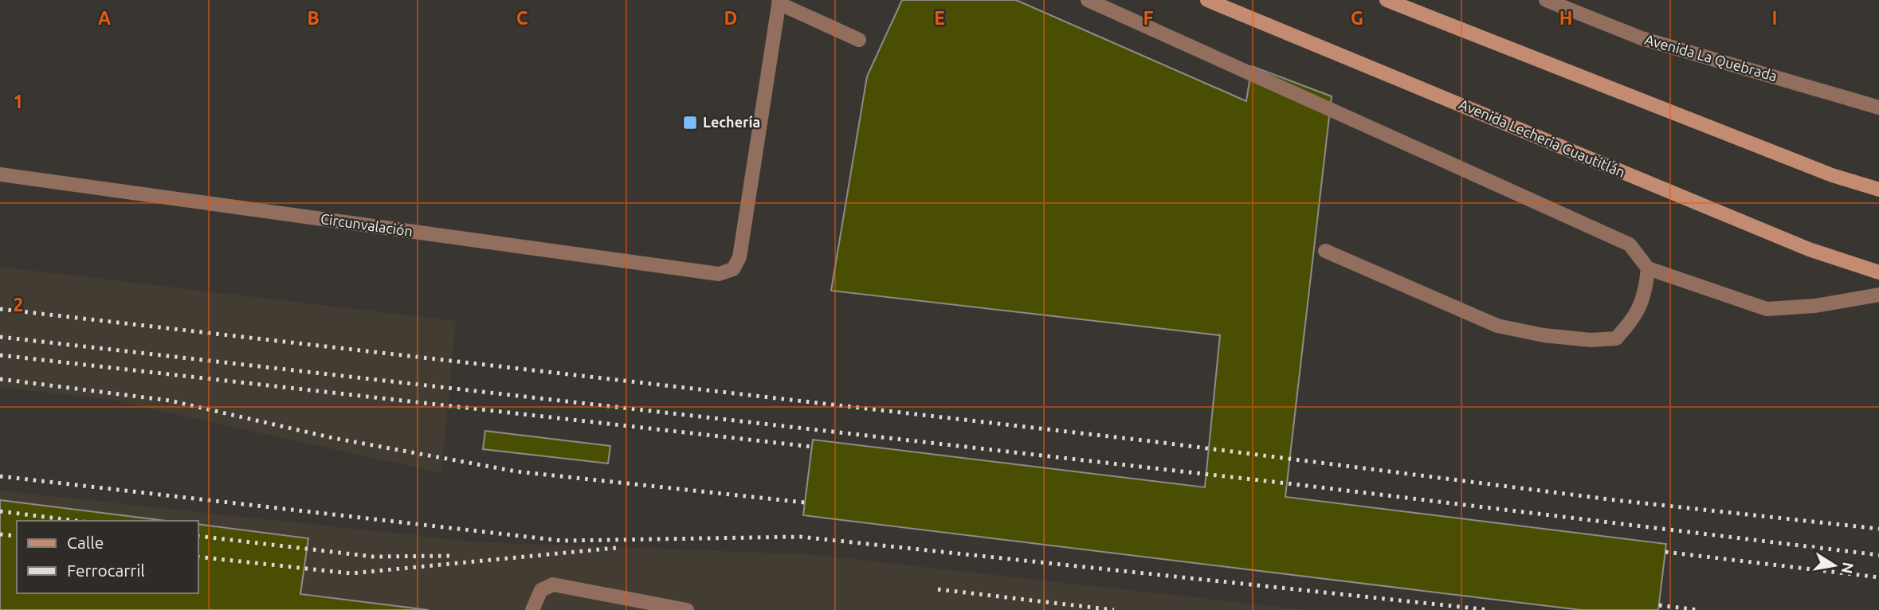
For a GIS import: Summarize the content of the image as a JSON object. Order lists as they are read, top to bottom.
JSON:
{
  "streets": {
    "main road": ["Avenida Lecheria Cuautitlán"],
    "street": ["Avenida La Quebrada", "Circunvalación"]
  },
  "places": {
    "transit": ["Lechería"]
  },
  "legend": ["Calle", "Ferrocarril"],
  "north": "right",
  "grid": {
    "columns": [
      "A",
      "B",
      "C",
      "D",
      "E",
      "F",
      "G",
      "H",
      "I"
    ],
    "rows": ["1", "2"]
  }
}
